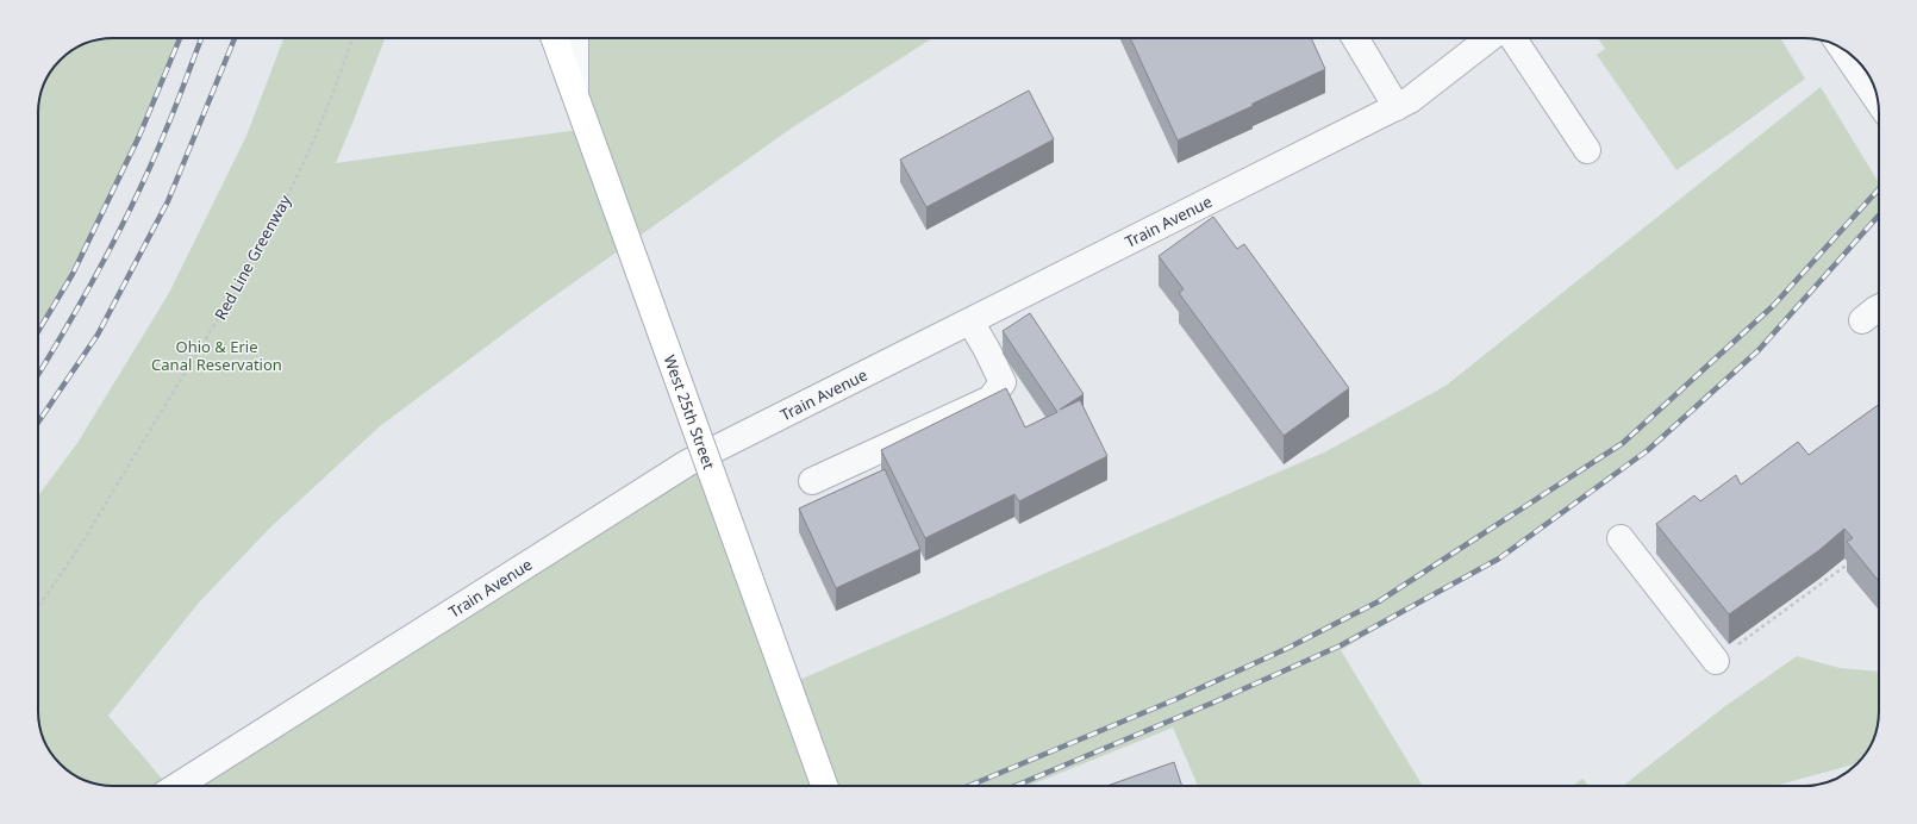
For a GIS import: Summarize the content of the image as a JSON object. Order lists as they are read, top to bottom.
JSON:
{
  "streets": {
    "main road": ["West 25th Street"],
    "street": ["Train Avenue"],
    "path": ["Red Line Greenway"]
  },
  "parks": ["Ohio & Erie Canal Reservation"]
}
